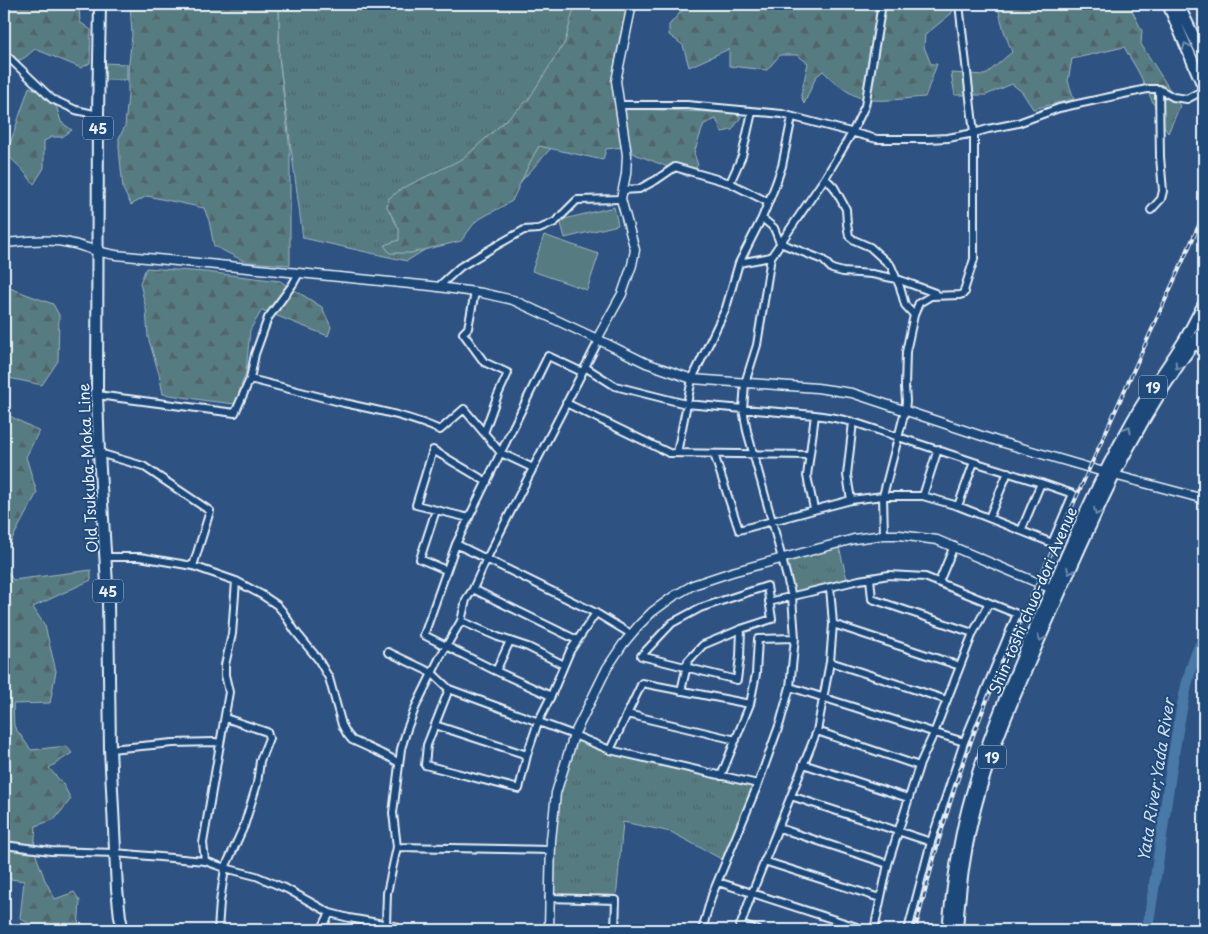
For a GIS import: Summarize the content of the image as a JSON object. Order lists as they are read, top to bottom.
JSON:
{
  "streets": {
    "main road": [
      "45",
      "19",
      "Old Tsukuba-Moka Line",
      "Shin-toshi chuo-dori Avenue"
    ]
  },
  "water": ["Yata River;Yada River"]
}
